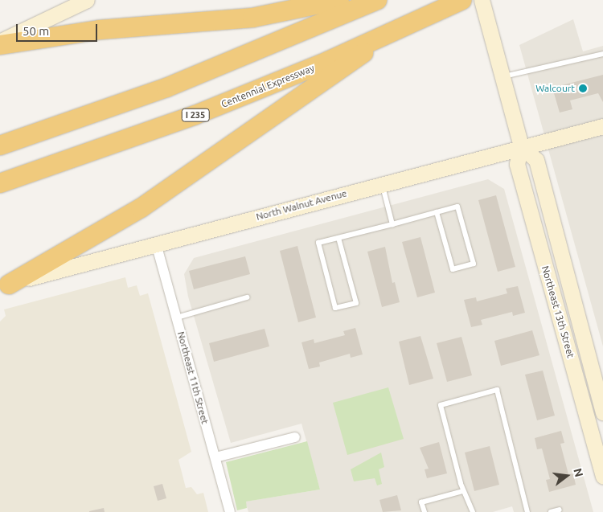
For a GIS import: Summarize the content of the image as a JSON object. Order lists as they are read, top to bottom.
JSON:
{
  "streets": {
    "highway": ["Centennial Expressway", "I 235"],
    "main road": ["North Walnut Avenue", "Northeast 13th Street"],
    "street": ["Northeast 11th Street"]
  },
  "crossings": [
    ["North Walnut Avenue", "Northeast 13th Street"],
    ["North Walnut Avenue", "Northeast 11th Street"]
  ],
  "places": ["Walcourt"],
  "scale_bar": "50 m",
  "north": "right"
}
